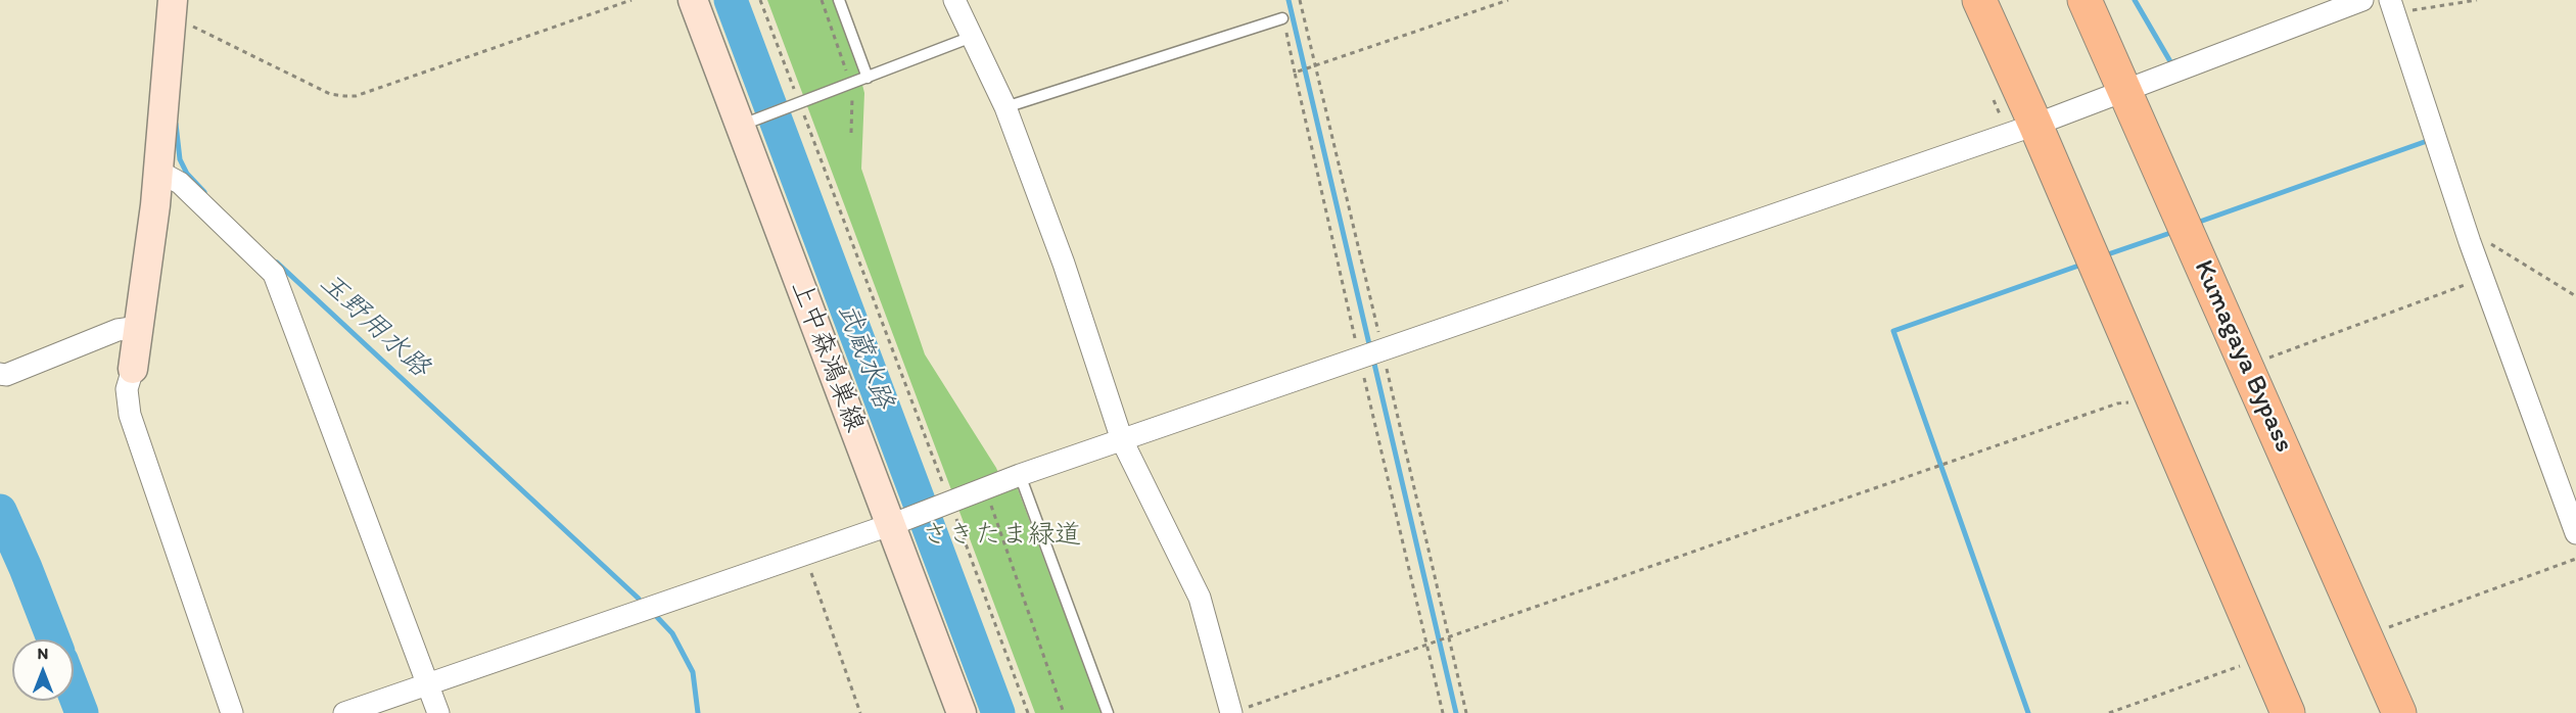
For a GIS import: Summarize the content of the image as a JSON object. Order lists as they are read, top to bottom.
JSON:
{
  "streets": {
    "highway": ["Kumagaya Bypass"],
    "main road": ["上中森鴻巣線"]
  },
  "water": ["玉野用水路", "武蔵水路"],
  "parks": ["さきたま緑道"],
  "north": "top"
}
